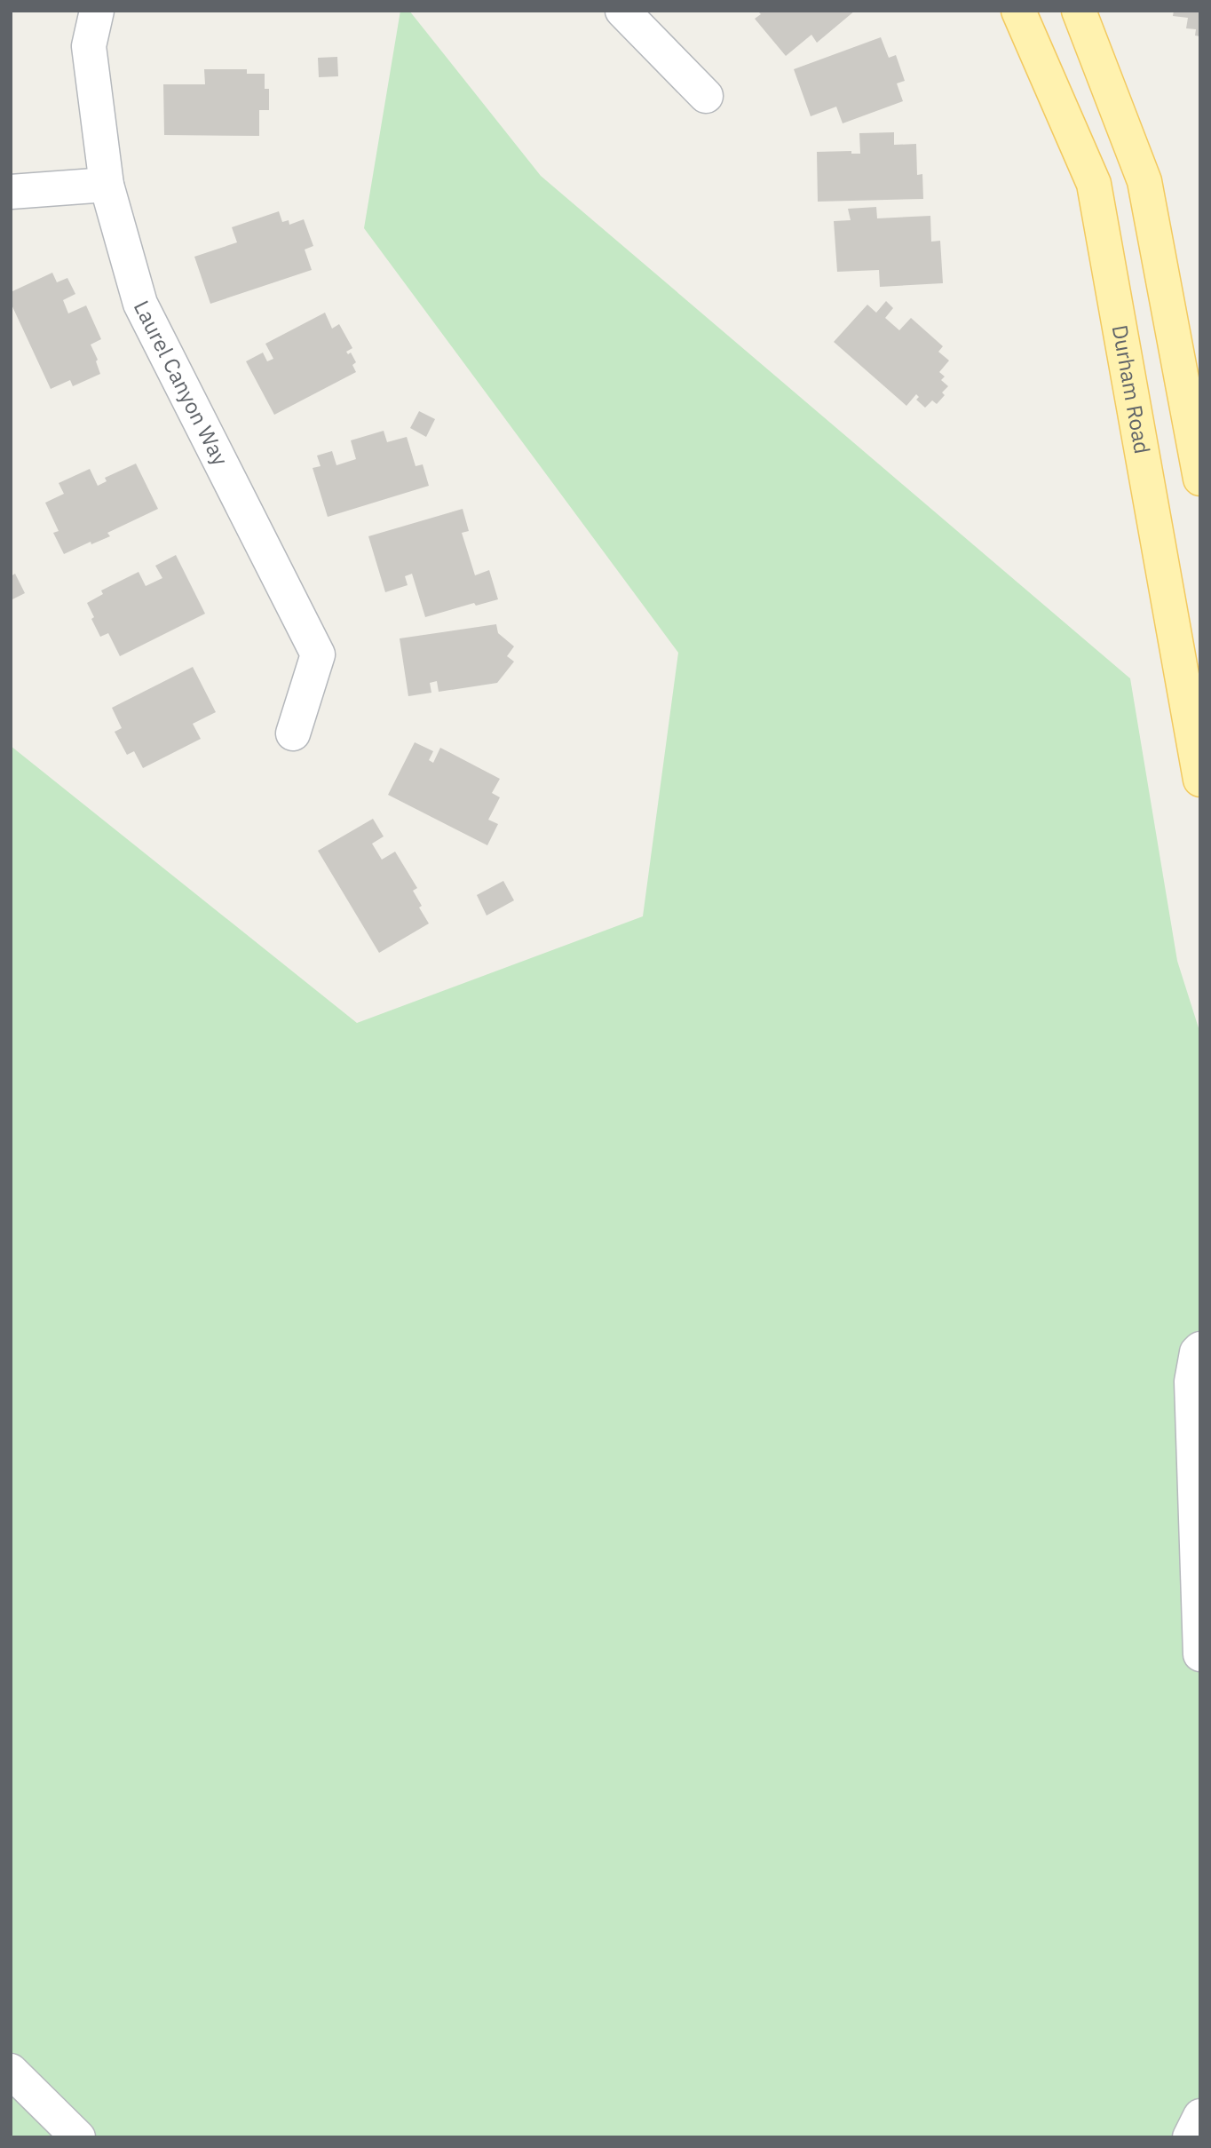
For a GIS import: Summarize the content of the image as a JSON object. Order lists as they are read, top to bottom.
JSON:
{
  "streets": {
    "main road": ["Durham Road"],
    "street": ["Laurel Canyon Way"]
  }
}
